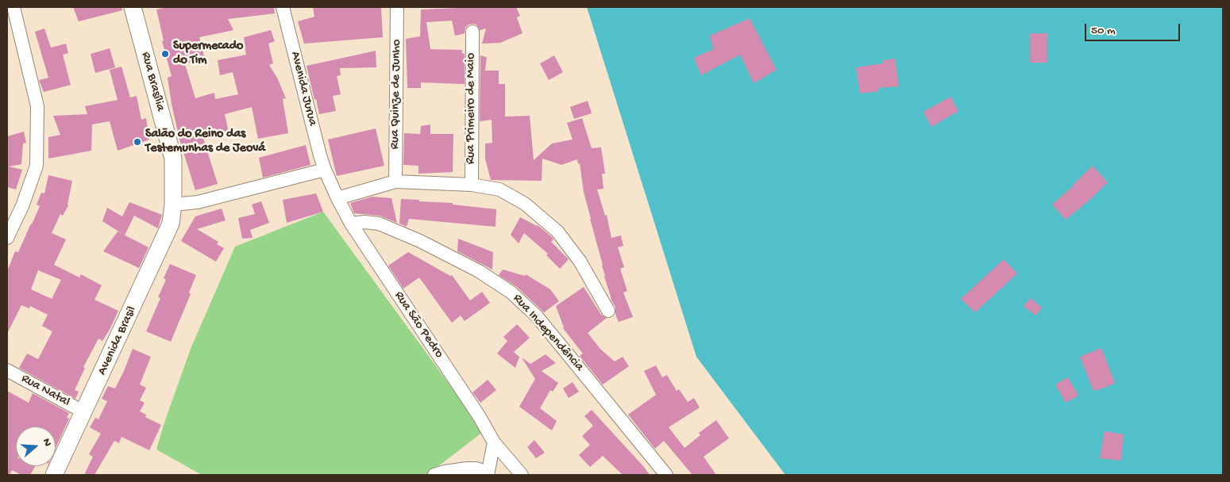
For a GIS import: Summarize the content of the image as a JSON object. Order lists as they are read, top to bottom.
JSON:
{
  "streets": {
    "street": [
      "Rua Brasília",
      "Avenida Jurua",
      "Rua Quinze de Junho",
      "Rua Primeiro de Maio",
      "Rua São Pedro",
      "Rua Independência",
      "Avenida Brasil",
      "Rua Natal"
    ]
  },
  "crossings": [
    ["Rua Brasília", "Avenida Brasil"],
    ["Avenida Jurua", "Rua São Pedro"],
    ["Rua São Pedro", "Rua Independência"],
    ["Avenida Brasil", "Rua Natal"]
  ],
  "places": ["Supermecado do Tim", "Salão do Reino das Testemunhas de Jeová"],
  "scale_bar": "50 m",
  "north": "right"
}
